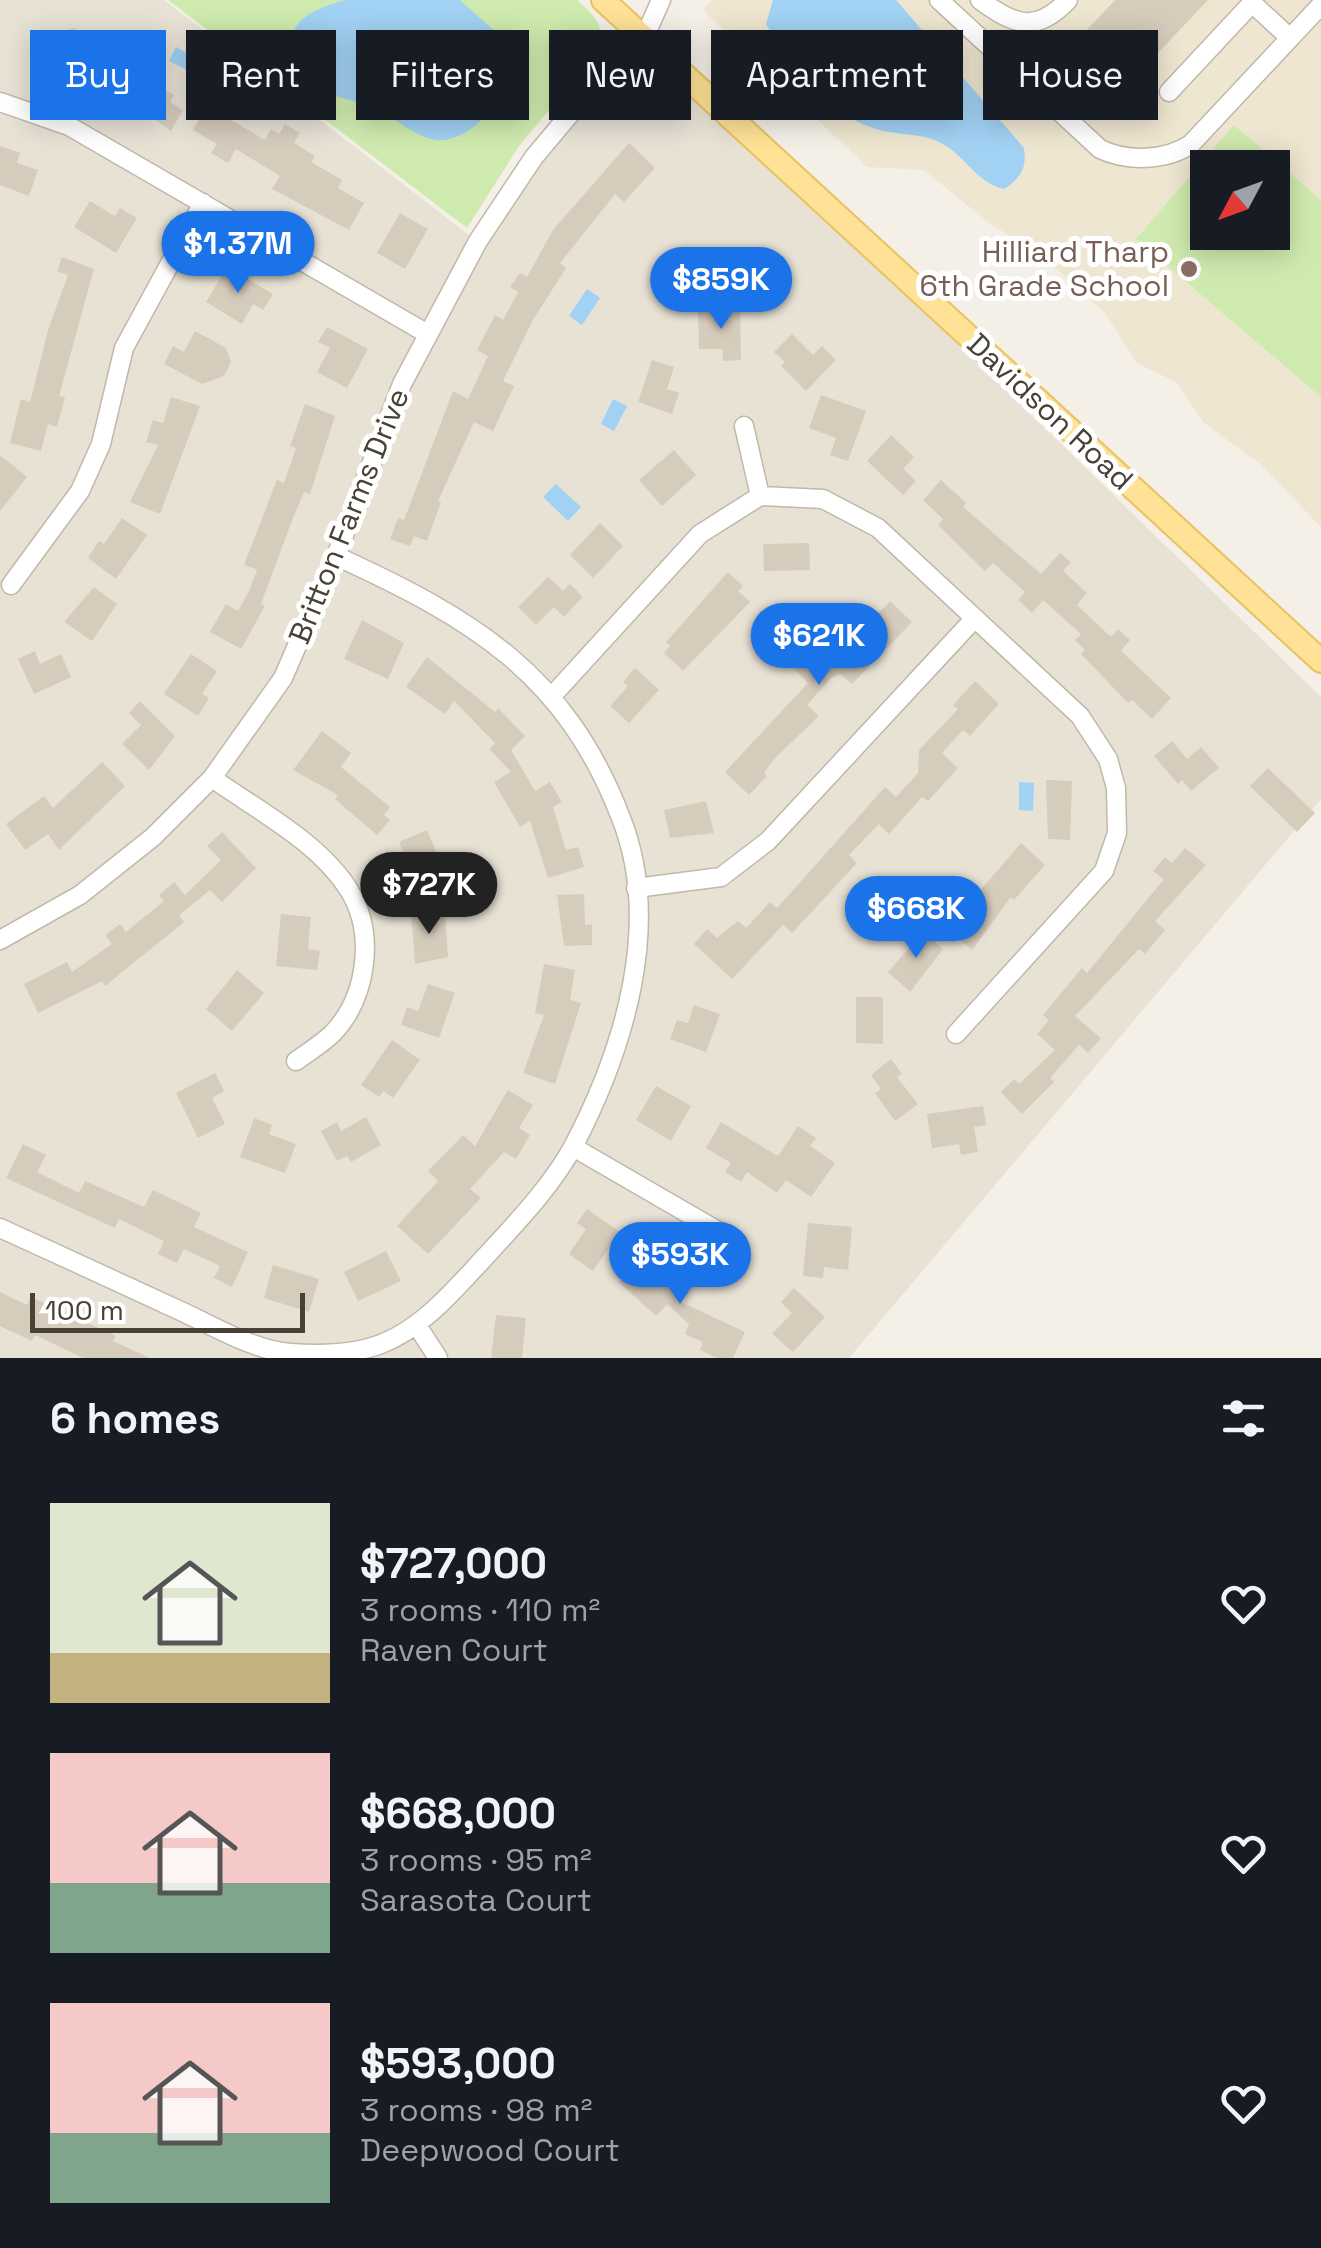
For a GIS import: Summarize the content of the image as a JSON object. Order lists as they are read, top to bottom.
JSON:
{
  "streets": {
    "main road": ["Davidson Road"],
    "street": ["Britton Farms Drive"]
  },
  "places": ["Hilliard Tharp 6th Grade School"],
  "scale_bar": "100 m",
  "north": "bottom left",
  "page": {
    "chip": [
      "Buy",
      "Rent",
      "Filters",
      "New",
      "Apartment",
      "House"
    ],
    "price": [
      "$1.37M",
      "$859K",
      "$621K",
      "$727K",
      "$668K",
      "$593K"
    ],
    "scale": "100 m",
    "heading": "6 homes",
    "list": [
      {
        "name": "$727,000",
        "note": "3 rooms · 110 m² · Raven Court"
      },
      {
        "name": "$668,000",
        "note": "3 rooms · 95 m² · Sarasota Court"
      },
      {
        "name": "$593,000",
        "note": "3 rooms · 98 m² · Deepwood Court"
      }
    ]
  }
}
